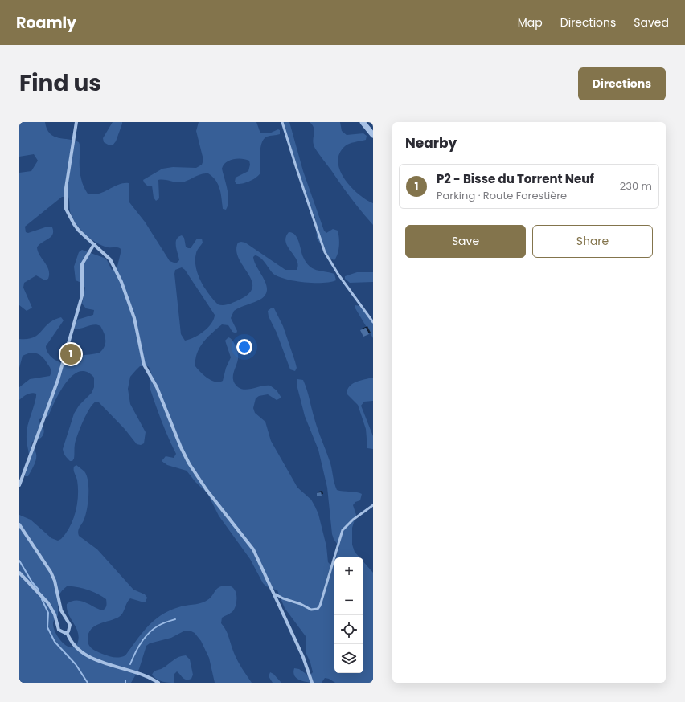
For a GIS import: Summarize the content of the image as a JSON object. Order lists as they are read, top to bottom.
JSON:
{
  "page": {
    "header": "Roamly",
    "nav": ["Map", "Directions", "Saved"],
    "title": "Find us",
    "buttons": [
      "Directions",
      ["Save", "Share"]
    ],
    "heading": "Nearby",
    "list": [
      {
        "mark": "1",
        "name": "P2 - Bisse du Torrent Neuf",
        "note": "Parking · Route Forestière",
        "value": "230 m"
      }
    ],
    "pins": "1",
    "map_buttons": ["+", "−"]
  }
}
